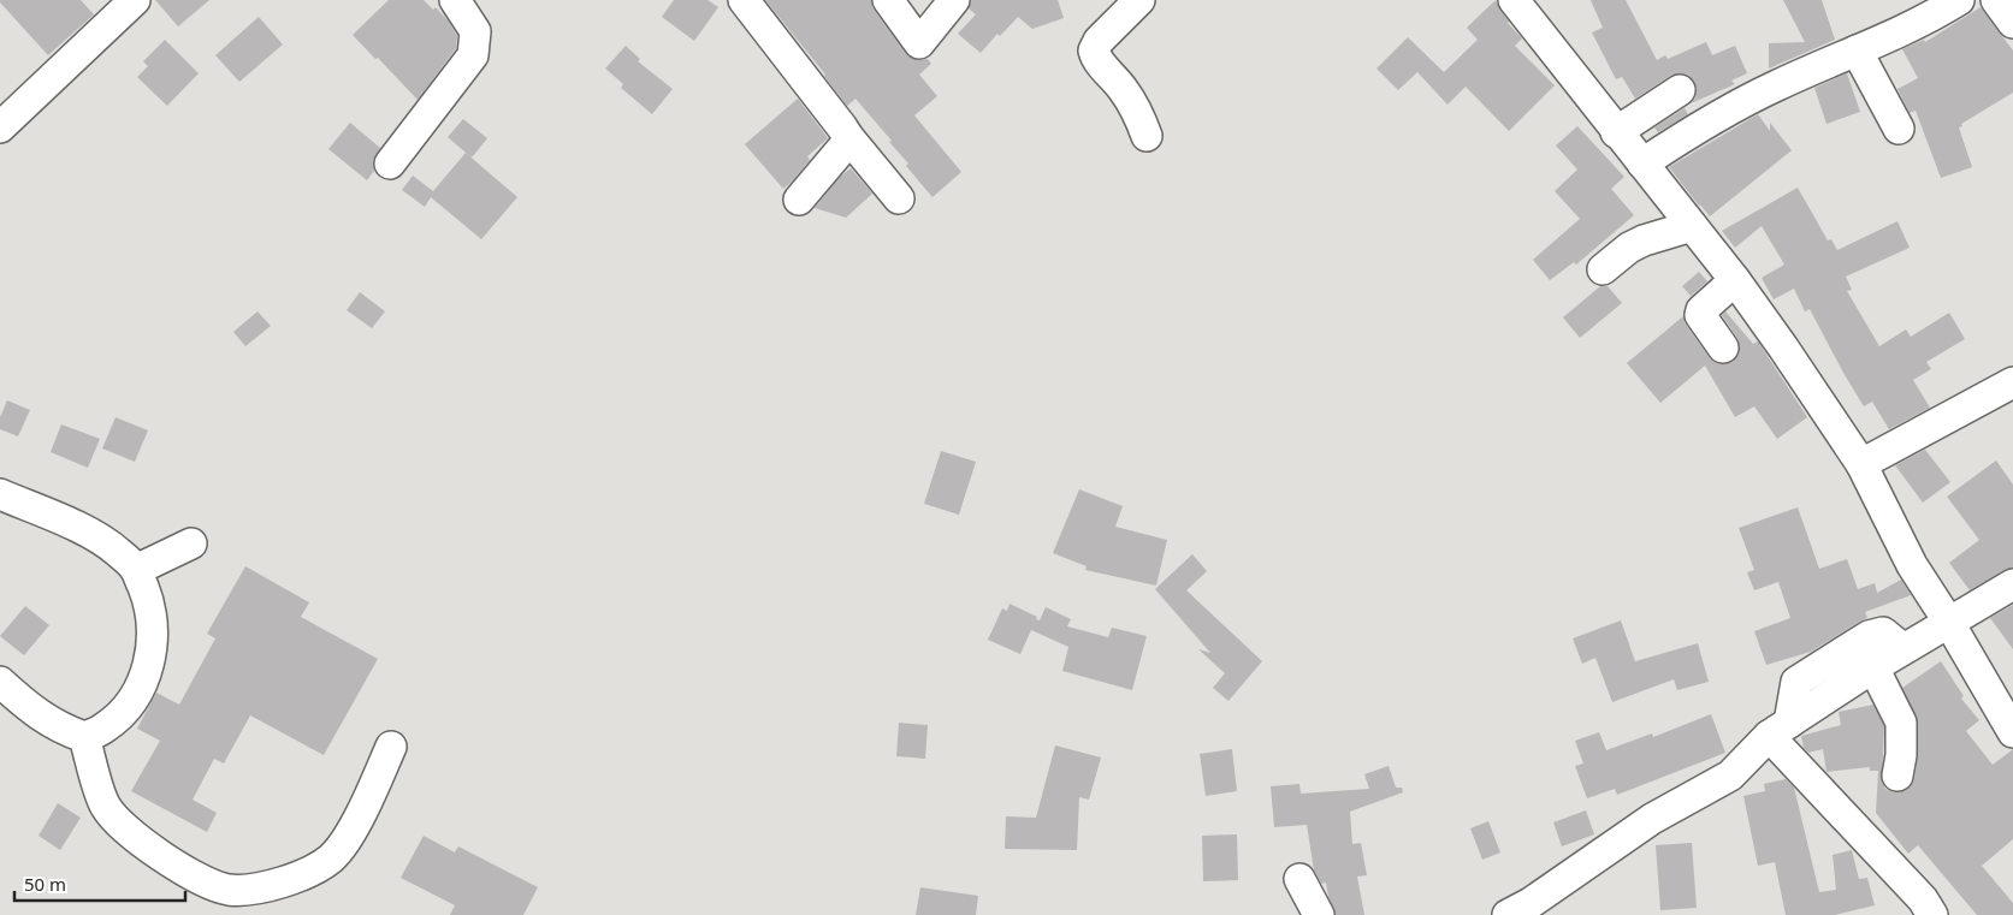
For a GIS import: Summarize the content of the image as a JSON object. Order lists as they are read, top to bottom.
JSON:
{
  "scale_bar": "50 m"
}
